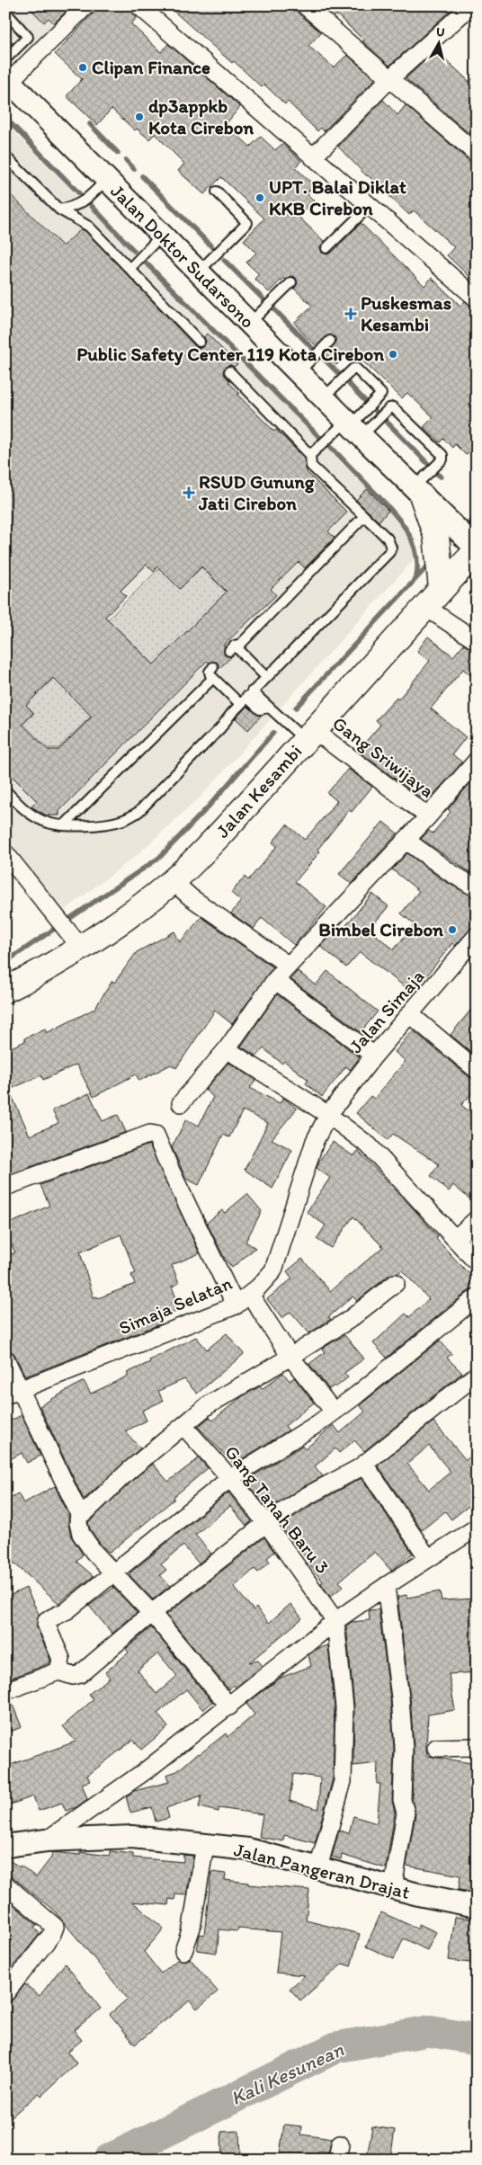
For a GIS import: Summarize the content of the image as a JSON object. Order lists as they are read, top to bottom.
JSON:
{
  "streets": {
    "main road": ["Jalan Kesambi"],
    "street": [
      "Jalan Doktor Sudarsono",
      "Gang Sriwijaya",
      "Jalan Simaja",
      "Simaja Selatan",
      "Gang Tanah Baru 3",
      "Jalan Pangeran Drajat"
    ]
  },
  "crossings": [
    ["Jalan Doktor Sudarsono", "Jalan Kesambi"],
    ["Gang Sriwijaya", "Jalan Kesambi"],
    ["Jalan Simaja", "Simaja Selatan"]
  ],
  "water": ["Kali Kesunean"],
  "places": {
    "other": [
      "Clipan Finance",
      "dp3appkb Kota Cirebon",
      "UPT. Balai Diklat KKB Cirebon",
      "Public Safety Center 119 Kota Cirebon",
      "Bimbel Cirebon"
    ],
    "health": ["Puskesmas Kesambi", "RSUD Gunung Jati Cirebon"]
  },
  "north": "top"
}
